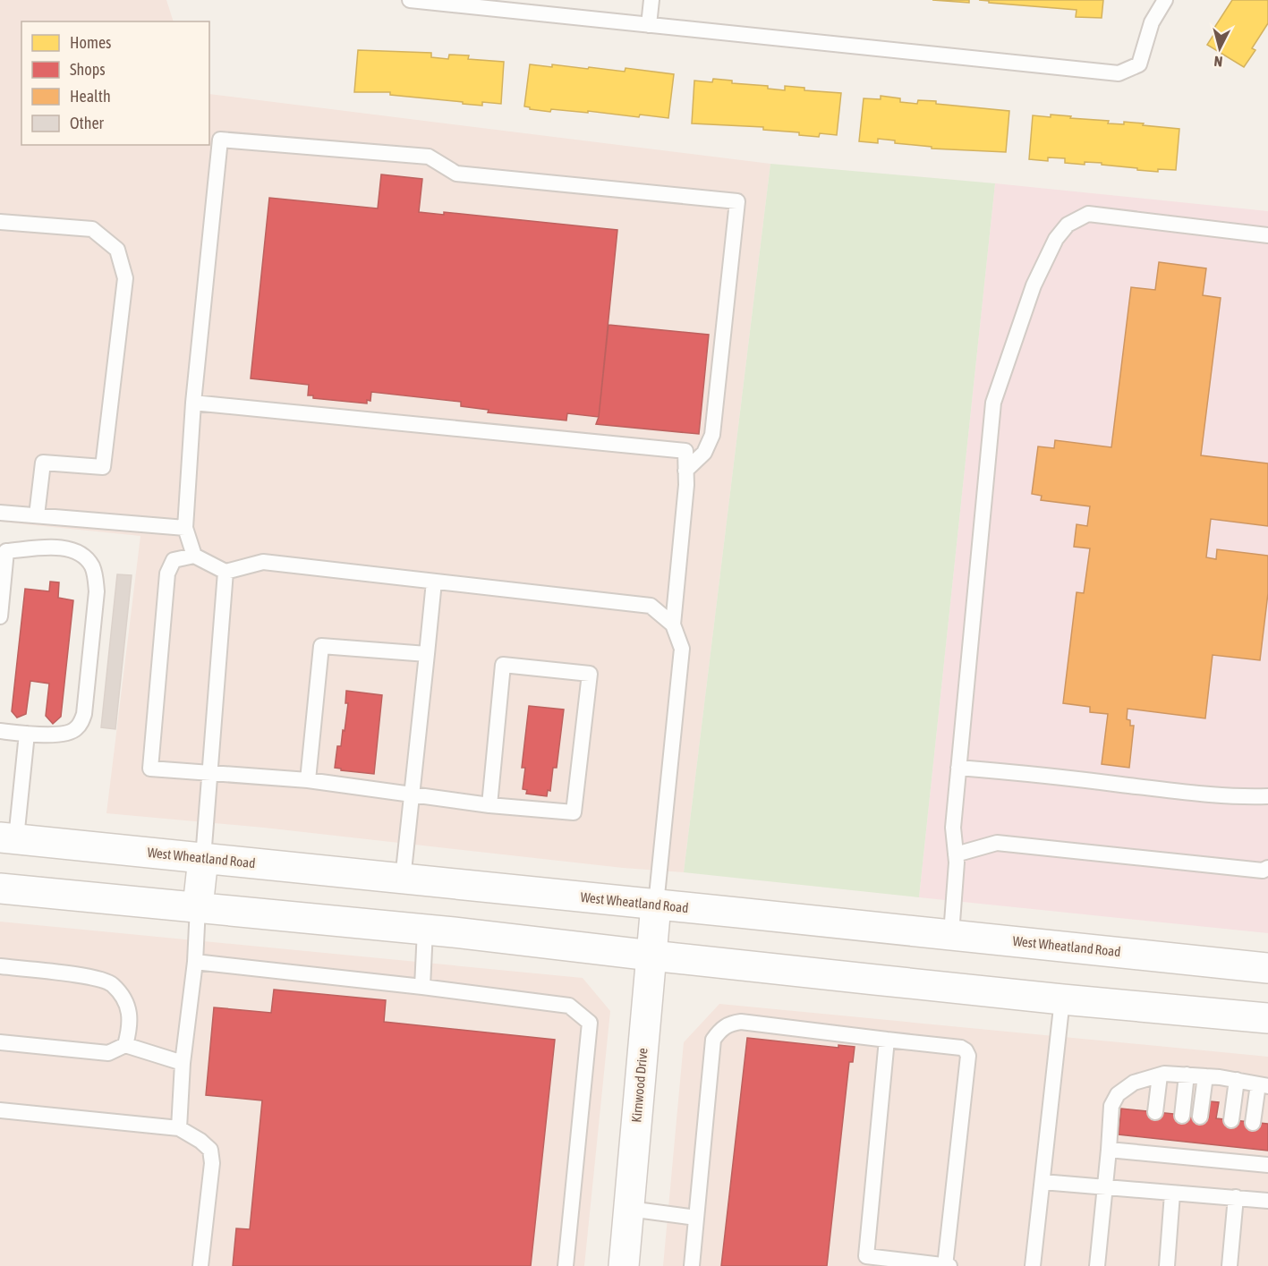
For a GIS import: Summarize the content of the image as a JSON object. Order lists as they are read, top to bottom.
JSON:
{
  "streets": {
    "main road": ["West Wheatland Road", "Kirnwood Drive"]
  },
  "crossings": [
    ["West Wheatland Road", "Kirnwood Drive"]
  ],
  "legend": [
    "Homes",
    "Shops",
    "Health",
    "Other"
  ],
  "north": "bottom"
}
